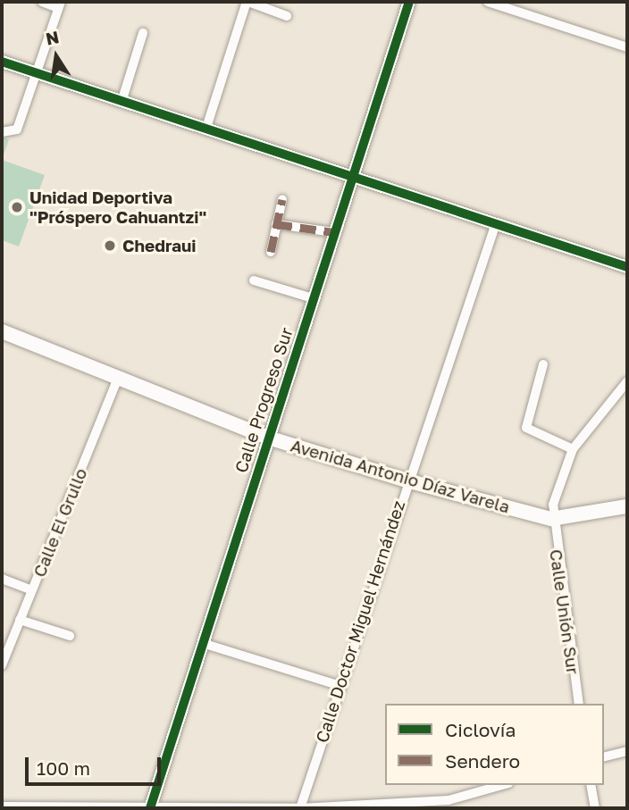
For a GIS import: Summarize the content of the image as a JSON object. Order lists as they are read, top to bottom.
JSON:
{
  "streets": {
    "main road": ["Avenida Antonio Díaz Varela"],
    "street": [
      "Calle Progreso Sur",
      "Calle El Grullo",
      "Calle Unión Sur",
      "Calle Doctor Miguel Hernández"
    ]
  },
  "crossings": [
    ["Calle Progreso Sur", "Avenida Antonio Díaz Varela"],
    ["Avenida Antonio Díaz Varela", "Calle El Grullo"],
    ["Avenida Antonio Díaz Varela", "Calle Unión Sur"],
    ["Avenida Antonio Díaz Varela", "Calle Doctor Miguel Hernández"]
  ],
  "places": ["Unidad Deportiva \"Próspero Cahuantzi\"", "Chedraui"],
  "legend": ["Ciclovía", "Sendero"],
  "scale_bar": "100 m",
  "north": "top"
}
